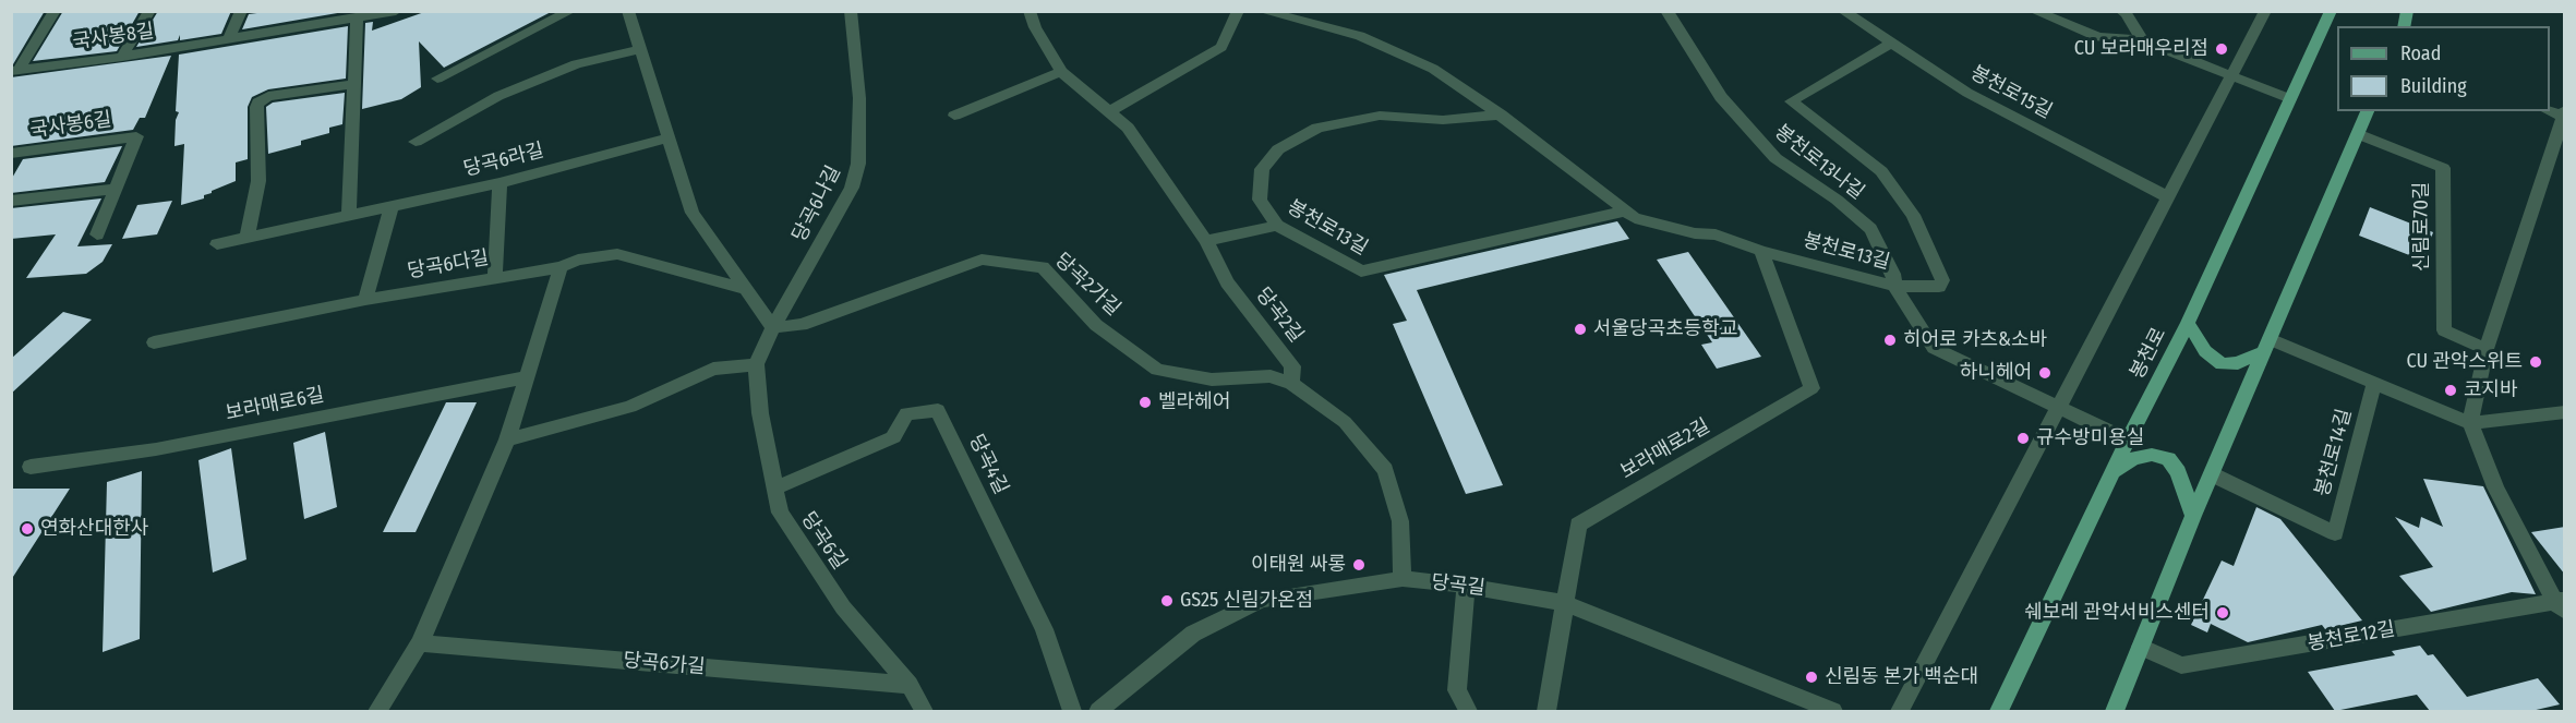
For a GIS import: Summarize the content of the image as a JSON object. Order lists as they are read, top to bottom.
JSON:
{
  "streets": {
    "main road": ["봉천로"],
    "street": [
      "국사봉8길",
      "봉천로15길",
      "국사봉6길",
      "당곡6라길",
      "봉천로13나길",
      "당곡6나길",
      "신림로70길",
      "봉천로13길",
      "당곡6다길",
      "당곡2가길",
      "당곡2길",
      "보라매로6길",
      "보라매로2길",
      "봉천로14길",
      "당곡4길",
      "당곡6길",
      "당곡길",
      "봉천로12길",
      "당곡6가길"
    ]
  },
  "crossings": [
    ["봉천로13나길", "봉천로13길"],
    ["당곡6나길", "당곡2가길"],
    ["봉천로13길", "봉천로"],
    ["봉천로13길", "보라매로2길"],
    ["당곡2가길", "당곡2길"],
    ["보라매로2길", "당곡길"],
    ["당곡4길", "당곡6길"],
    ["당곡6길", "당곡6가길"]
  ],
  "places": [
    "CU 보라매우리점",
    "서울당곡초등학교",
    "히어로 카츠&소바",
    "CU 관악스위트",
    "하니헤어",
    "코지바",
    "벨라헤어",
    "규수방미용실",
    "연화산대한사",
    "이태원 싸롱",
    "GS25 신림가온점",
    "쉐보레 관악서비스센터",
    "신림동 본가 백순대"
  ],
  "legend": ["Road", "Building"]
}
